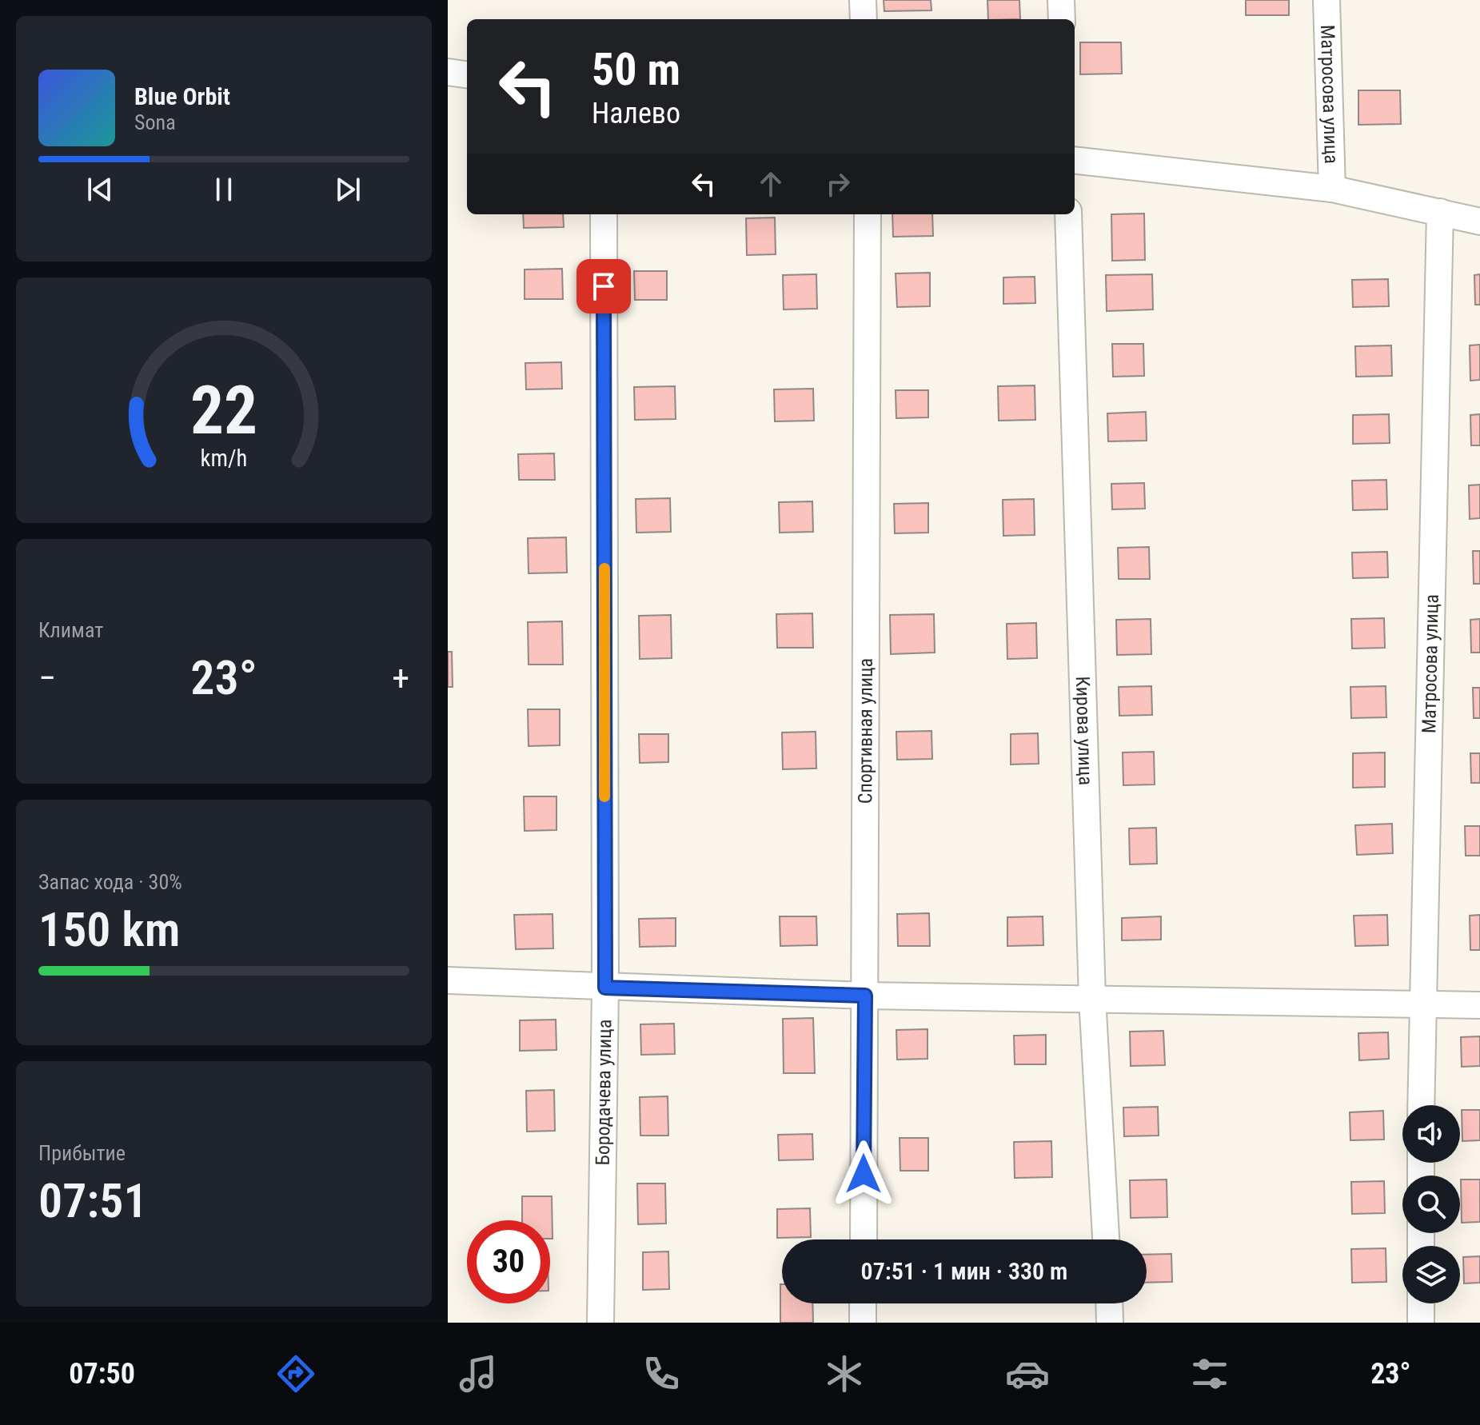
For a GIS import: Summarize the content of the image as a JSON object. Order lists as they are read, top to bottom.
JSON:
{
  "streets": {
    "street": [
      "Матросова улица",
      "Спортивная улица",
      "Кирова улица",
      "Бородачева улица"
    ]
  },
  "page": {
    "turn": ["50 m", "Налево"],
    "song": ["Blue Orbit", "Sona"],
    "tile": [
      "Климат",
      ["Запас хода · 30%", "150 km"],
      ["Прибытие", "07:51"]
    ],
    "heat": ["−", "23°", "+"],
    "limit": "30",
    "trip": "07:51 · 1 мин · 330 m",
    "tabs": ["07:50", "23°"],
    "gauge": ["22", "km/h"]
  }
}
